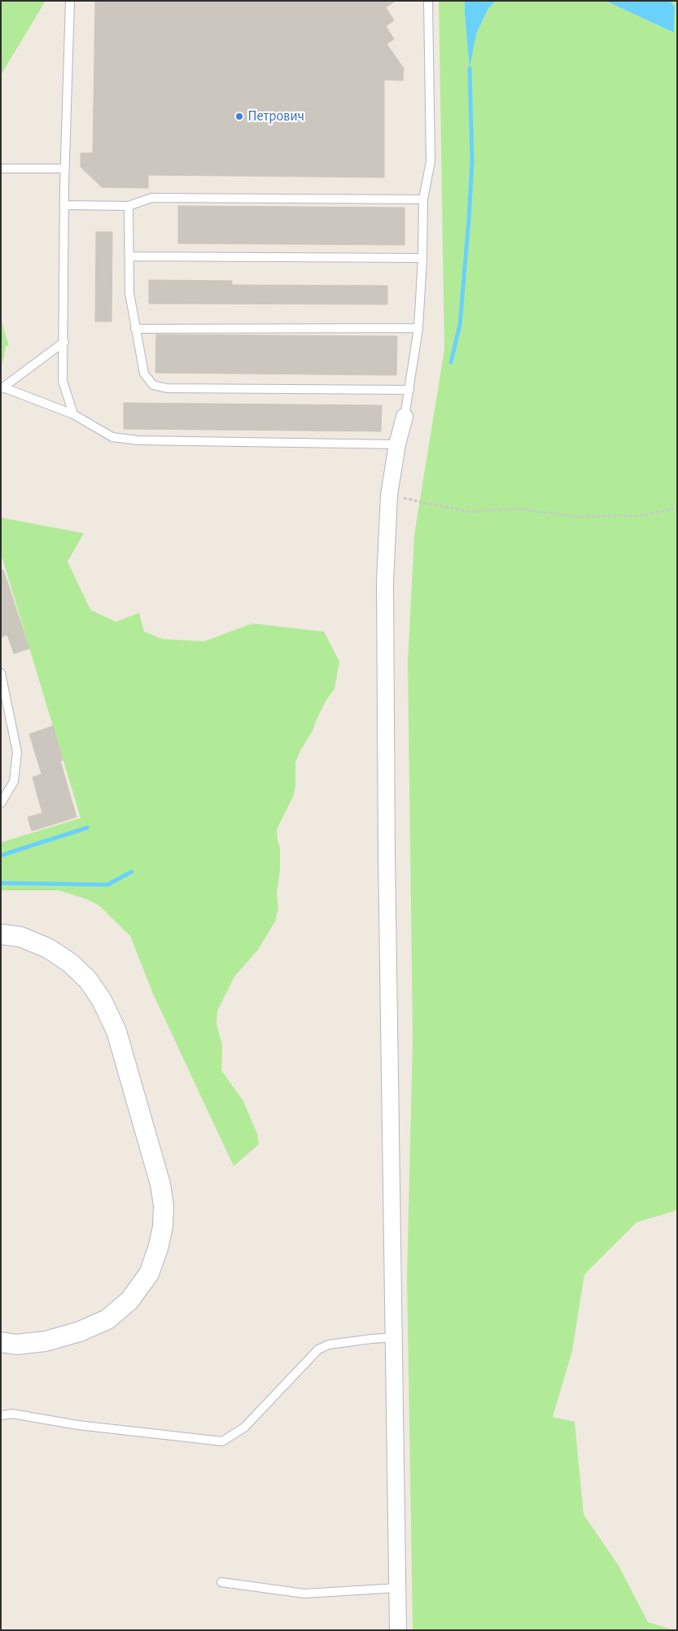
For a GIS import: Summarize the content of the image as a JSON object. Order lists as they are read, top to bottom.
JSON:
{
  "places": ["Петрович"]
}
